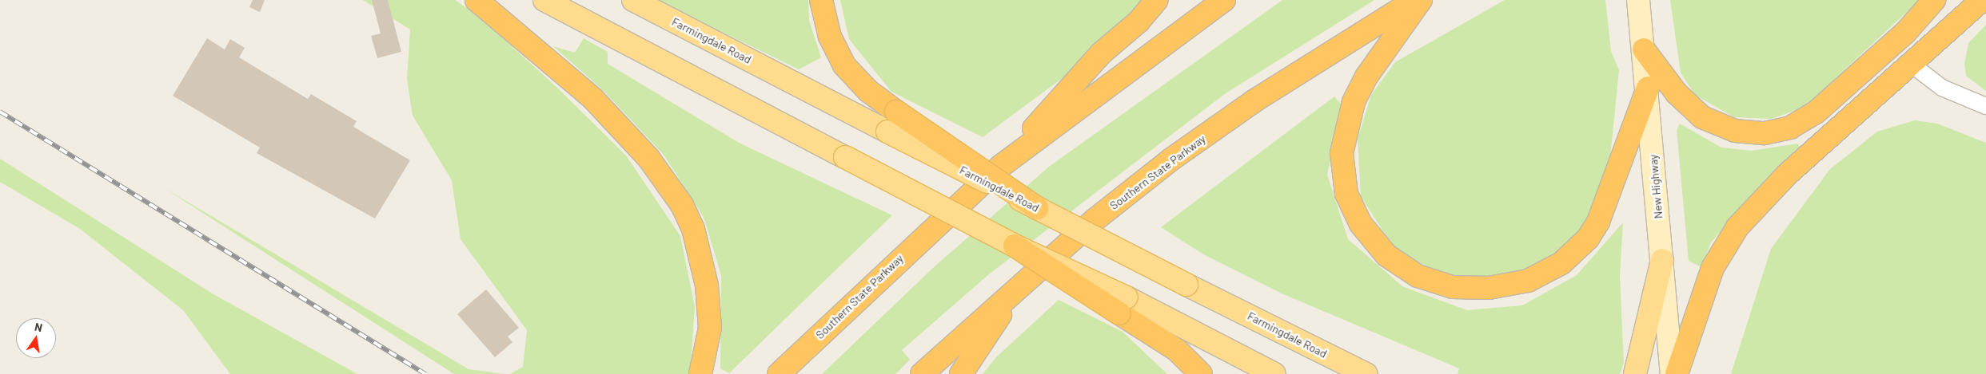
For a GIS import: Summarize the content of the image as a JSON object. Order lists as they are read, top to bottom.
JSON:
{
  "streets": {
    "highway": ["Southern State Parkway"],
    "main road": ["Farmingdale Road", "New Highway"]
  },
  "north": "top"
}
